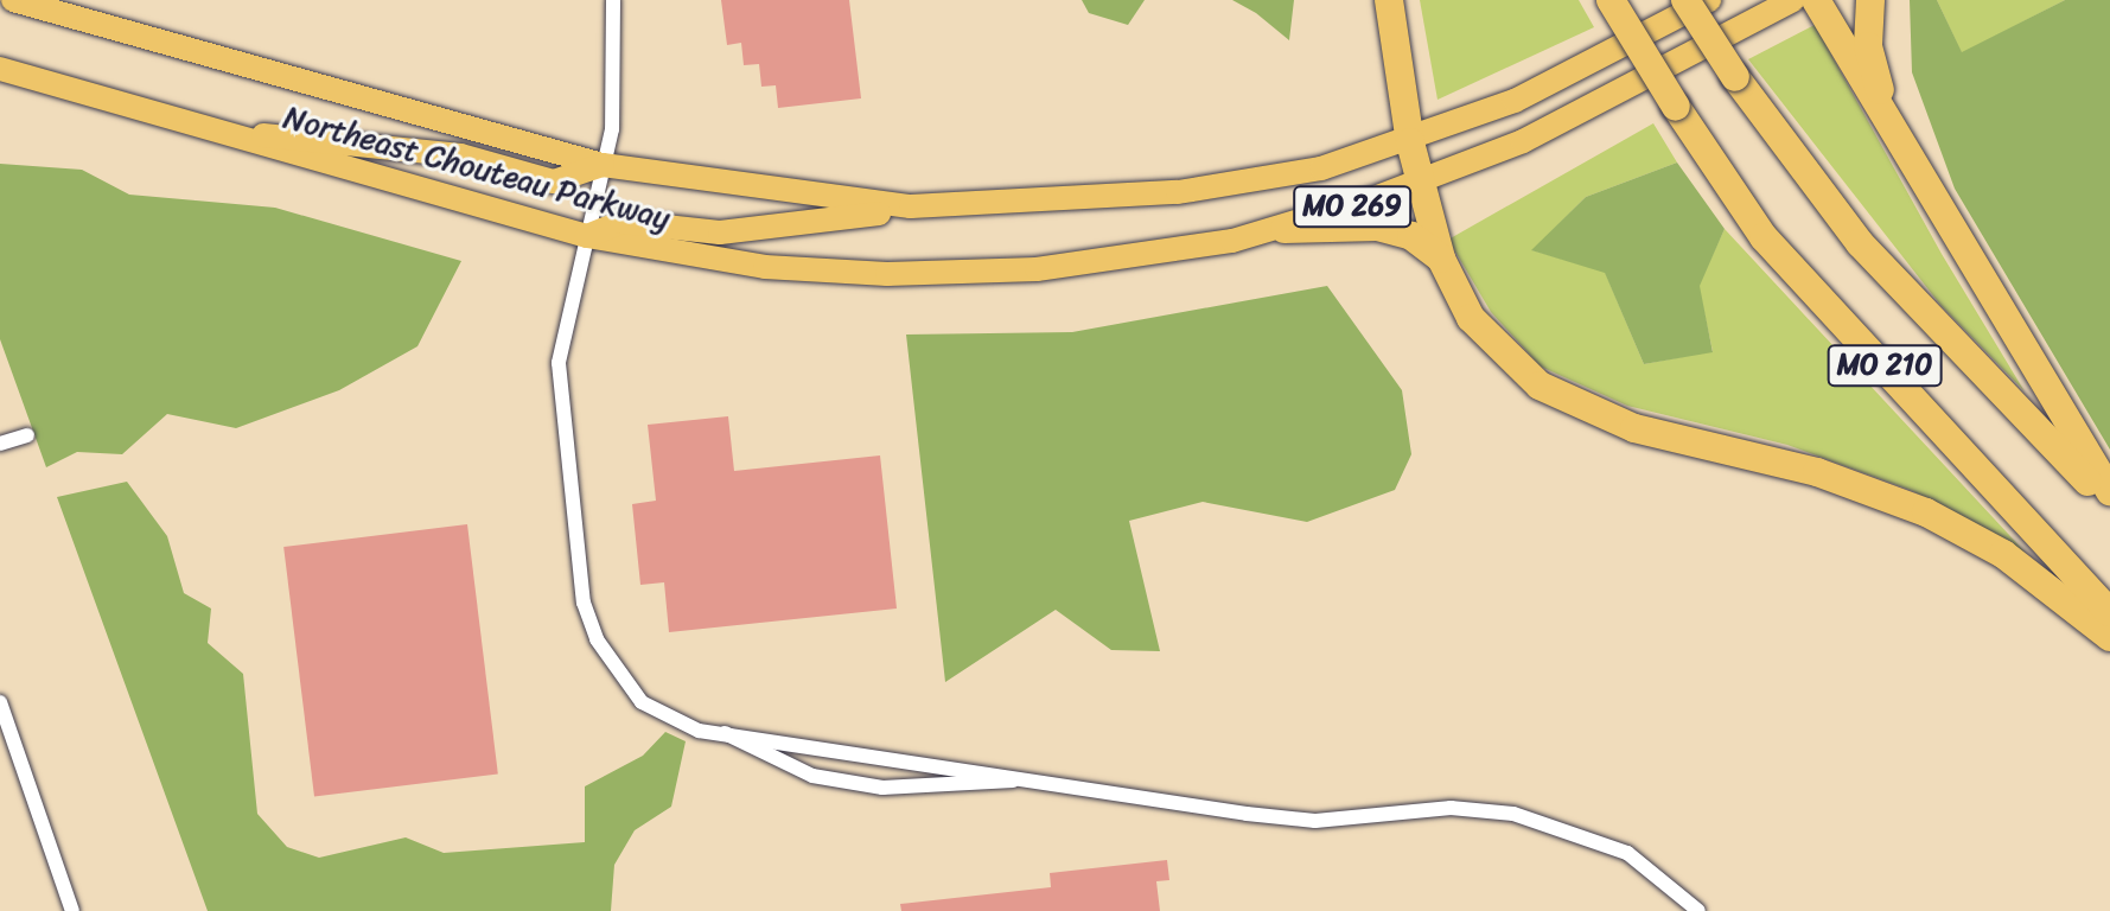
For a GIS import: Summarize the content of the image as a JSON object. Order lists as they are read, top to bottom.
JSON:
{
  "streets": {
    "highway": ["MO 210"],
    "main road": ["Northeast Chouteau Parkway", "MO 269"]
  },
  "crossings": [
    ["Northeast Chouteau Parkway", "MO 269"]
  ]
}
